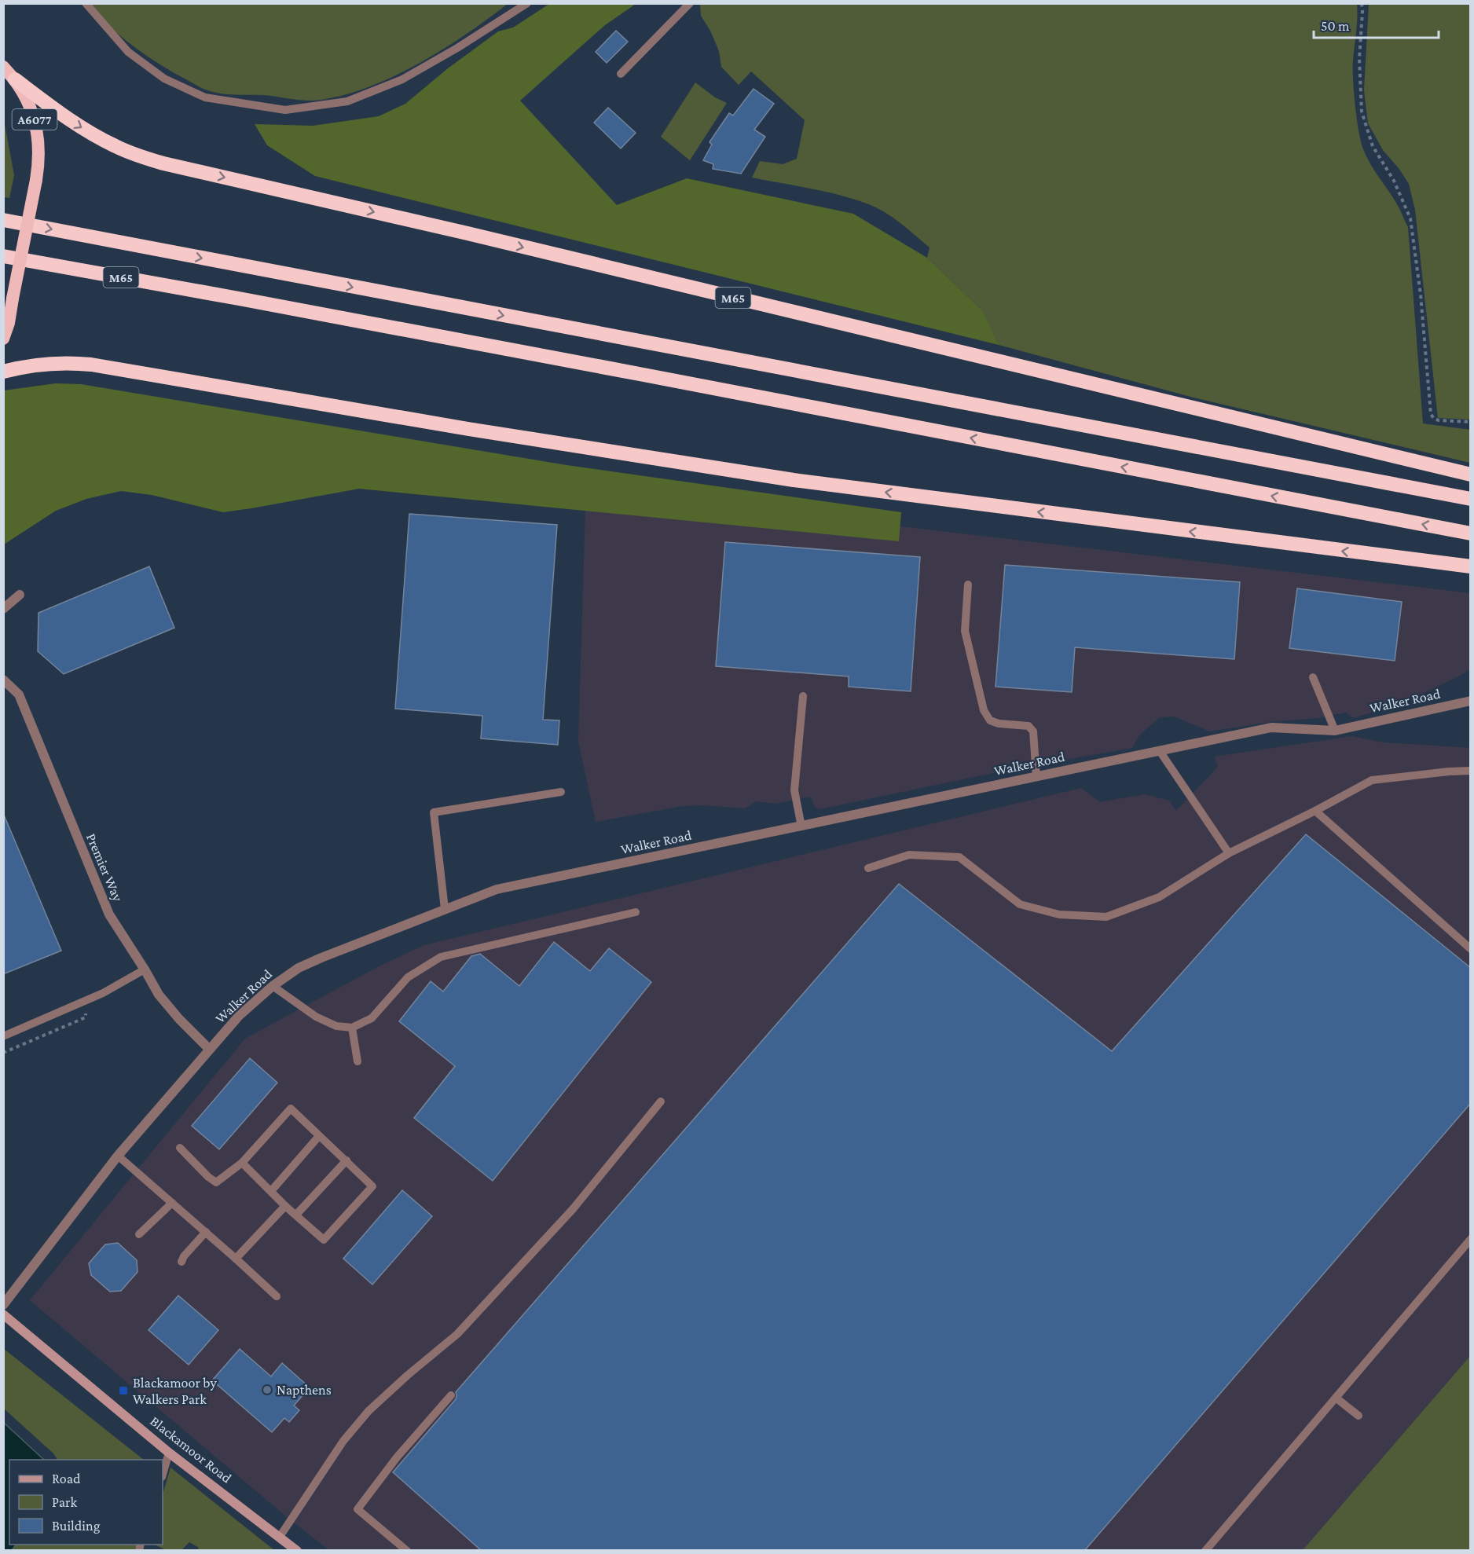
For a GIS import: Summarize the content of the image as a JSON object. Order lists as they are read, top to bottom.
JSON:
{
  "streets": {
    "highway": ["A6077", "M65"],
    "main road": ["Blackamoor Road"],
    "street": ["Walker Road", "Premier Way"]
  },
  "crossings": [
    ["A6077", "M65"],
    ["Walker Road", "Premier Way"]
  ],
  "places": {
    "other": ["Napthens"],
    "transit": ["Blackamoor by Walkers Park"]
  },
  "legend": ["Road", "Park", "Building"],
  "scale_bar": "50 m"
}
